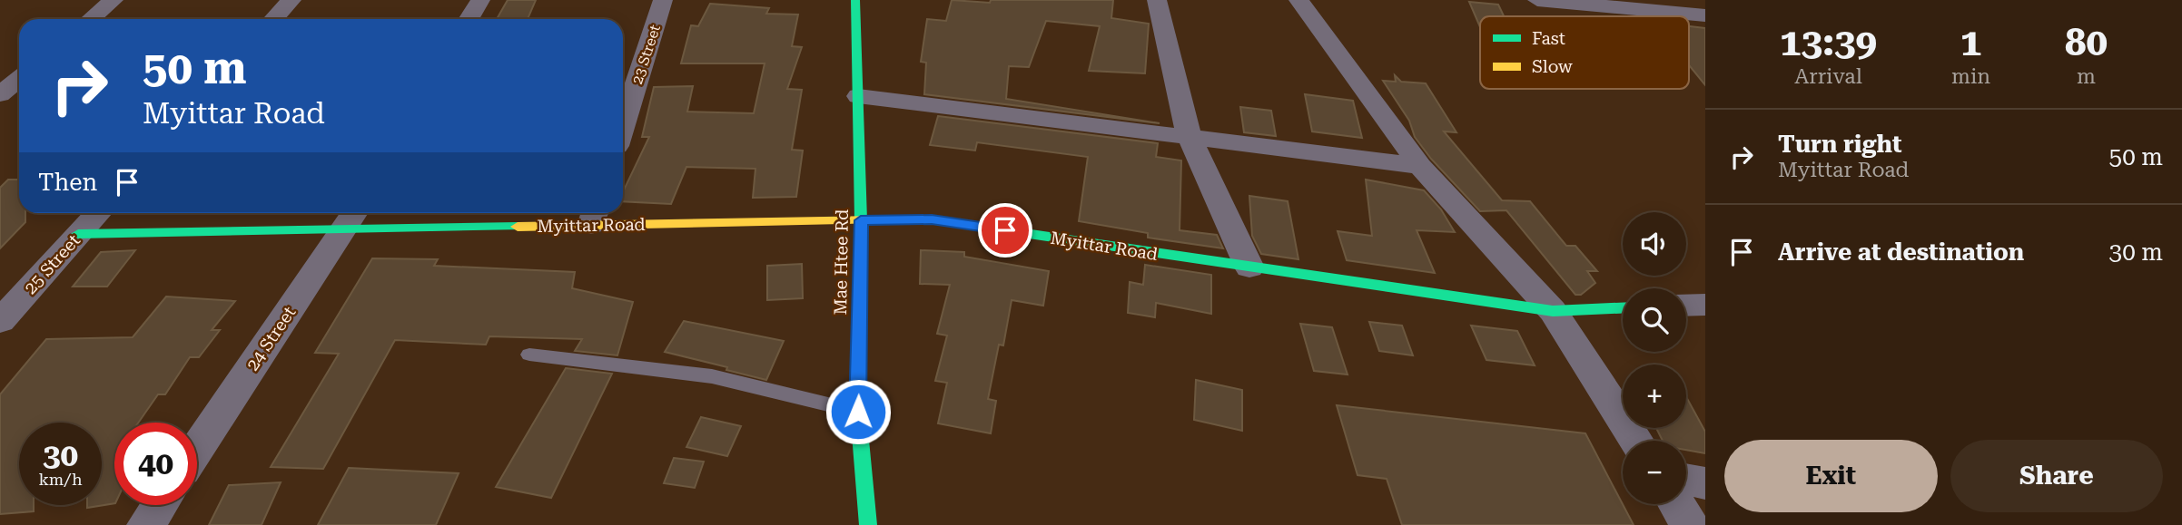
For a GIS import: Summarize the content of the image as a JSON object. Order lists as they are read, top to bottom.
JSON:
{
  "streets": {
    "street": [
      "23 Street",
      "Myittar Road",
      "Mae Htee Rd",
      "25 Street",
      "24 Street"
    ]
  },
  "crossings": [
    ["Myittar Road", "Mae Htee Rd"],
    ["Myittar Road", "25 Street"],
    ["Myittar Road", "24 Street"]
  ],
  "legend": ["Fast", "Slow"],
  "page": {
    "eta": [
      "13:39",
      "Arrival",
      "1",
      "min",
      "80",
      "m"
    ],
    "turn": ["50 m", "Myittar Road"],
    "list": [
      {
        "name": "Turn right",
        "note": "Myittar Road",
        "value": "50 m"
      },
      {
        "name": "Arrive at destination",
        "value": "30 m"
      }
    ],
    "then": "Then",
    "map_buttons": ["+", "−"],
    "speed": "30 km/h",
    "limit": "40",
    "buttons": ["Exit", "Share"]
  }
}
